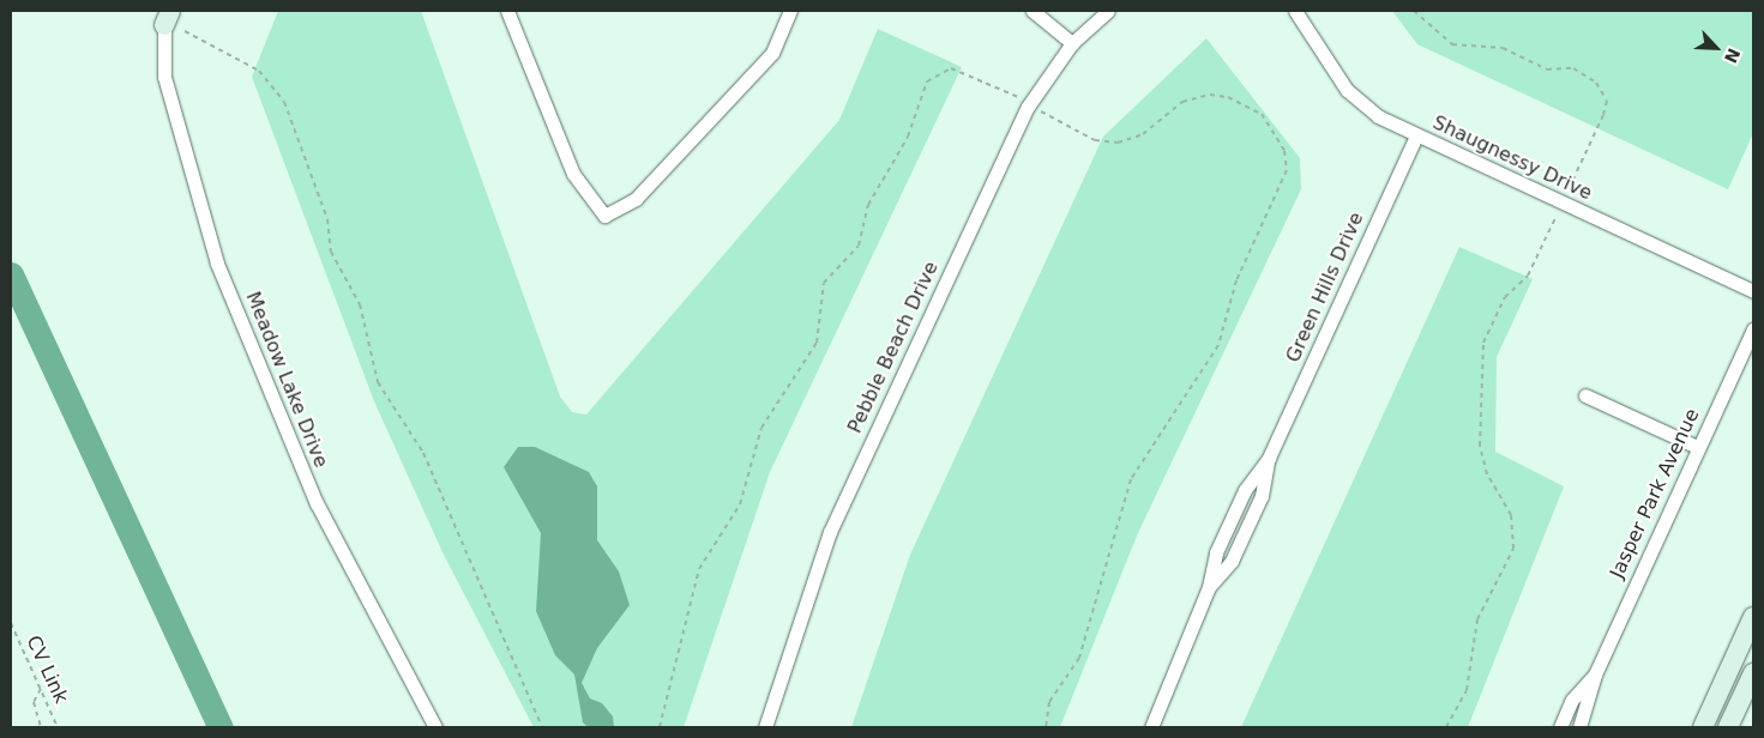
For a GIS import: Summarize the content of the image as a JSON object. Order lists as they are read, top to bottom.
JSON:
{
  "streets": {
    "street": [
      "Shaugnessy Drive",
      "Green Hills Drive",
      "Pebble Beach Drive",
      "Meadow Lake Drive",
      "Jasper Park Avenue"
    ],
    "path": ["CV Link"]
  },
  "crossings": [
    ["Shaugnessy Drive", "Green Hills Drive"]
  ],
  "north": "bottom right"
}
